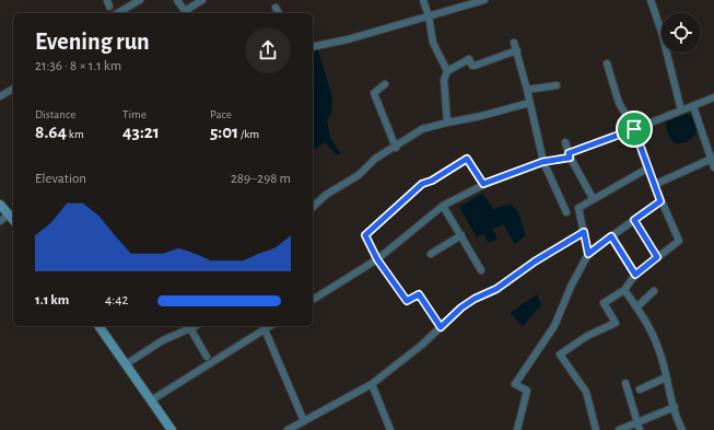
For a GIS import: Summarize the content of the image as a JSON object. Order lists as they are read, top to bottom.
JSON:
{
  "page": {
    "heading": ["Evening run", "21:36 · 8 × 1.1 km"],
    "stats": [
      ["Distance", "8.64 km"],
      ["Time", "43:21"],
      ["Pace", "5:01 /km"]
    ],
    "chart": ["Elevation", "289–298 m"],
    "list": [
      {
        "name": "1.1 km",
        "note": "4:42"
      }
    ]
  }
}
